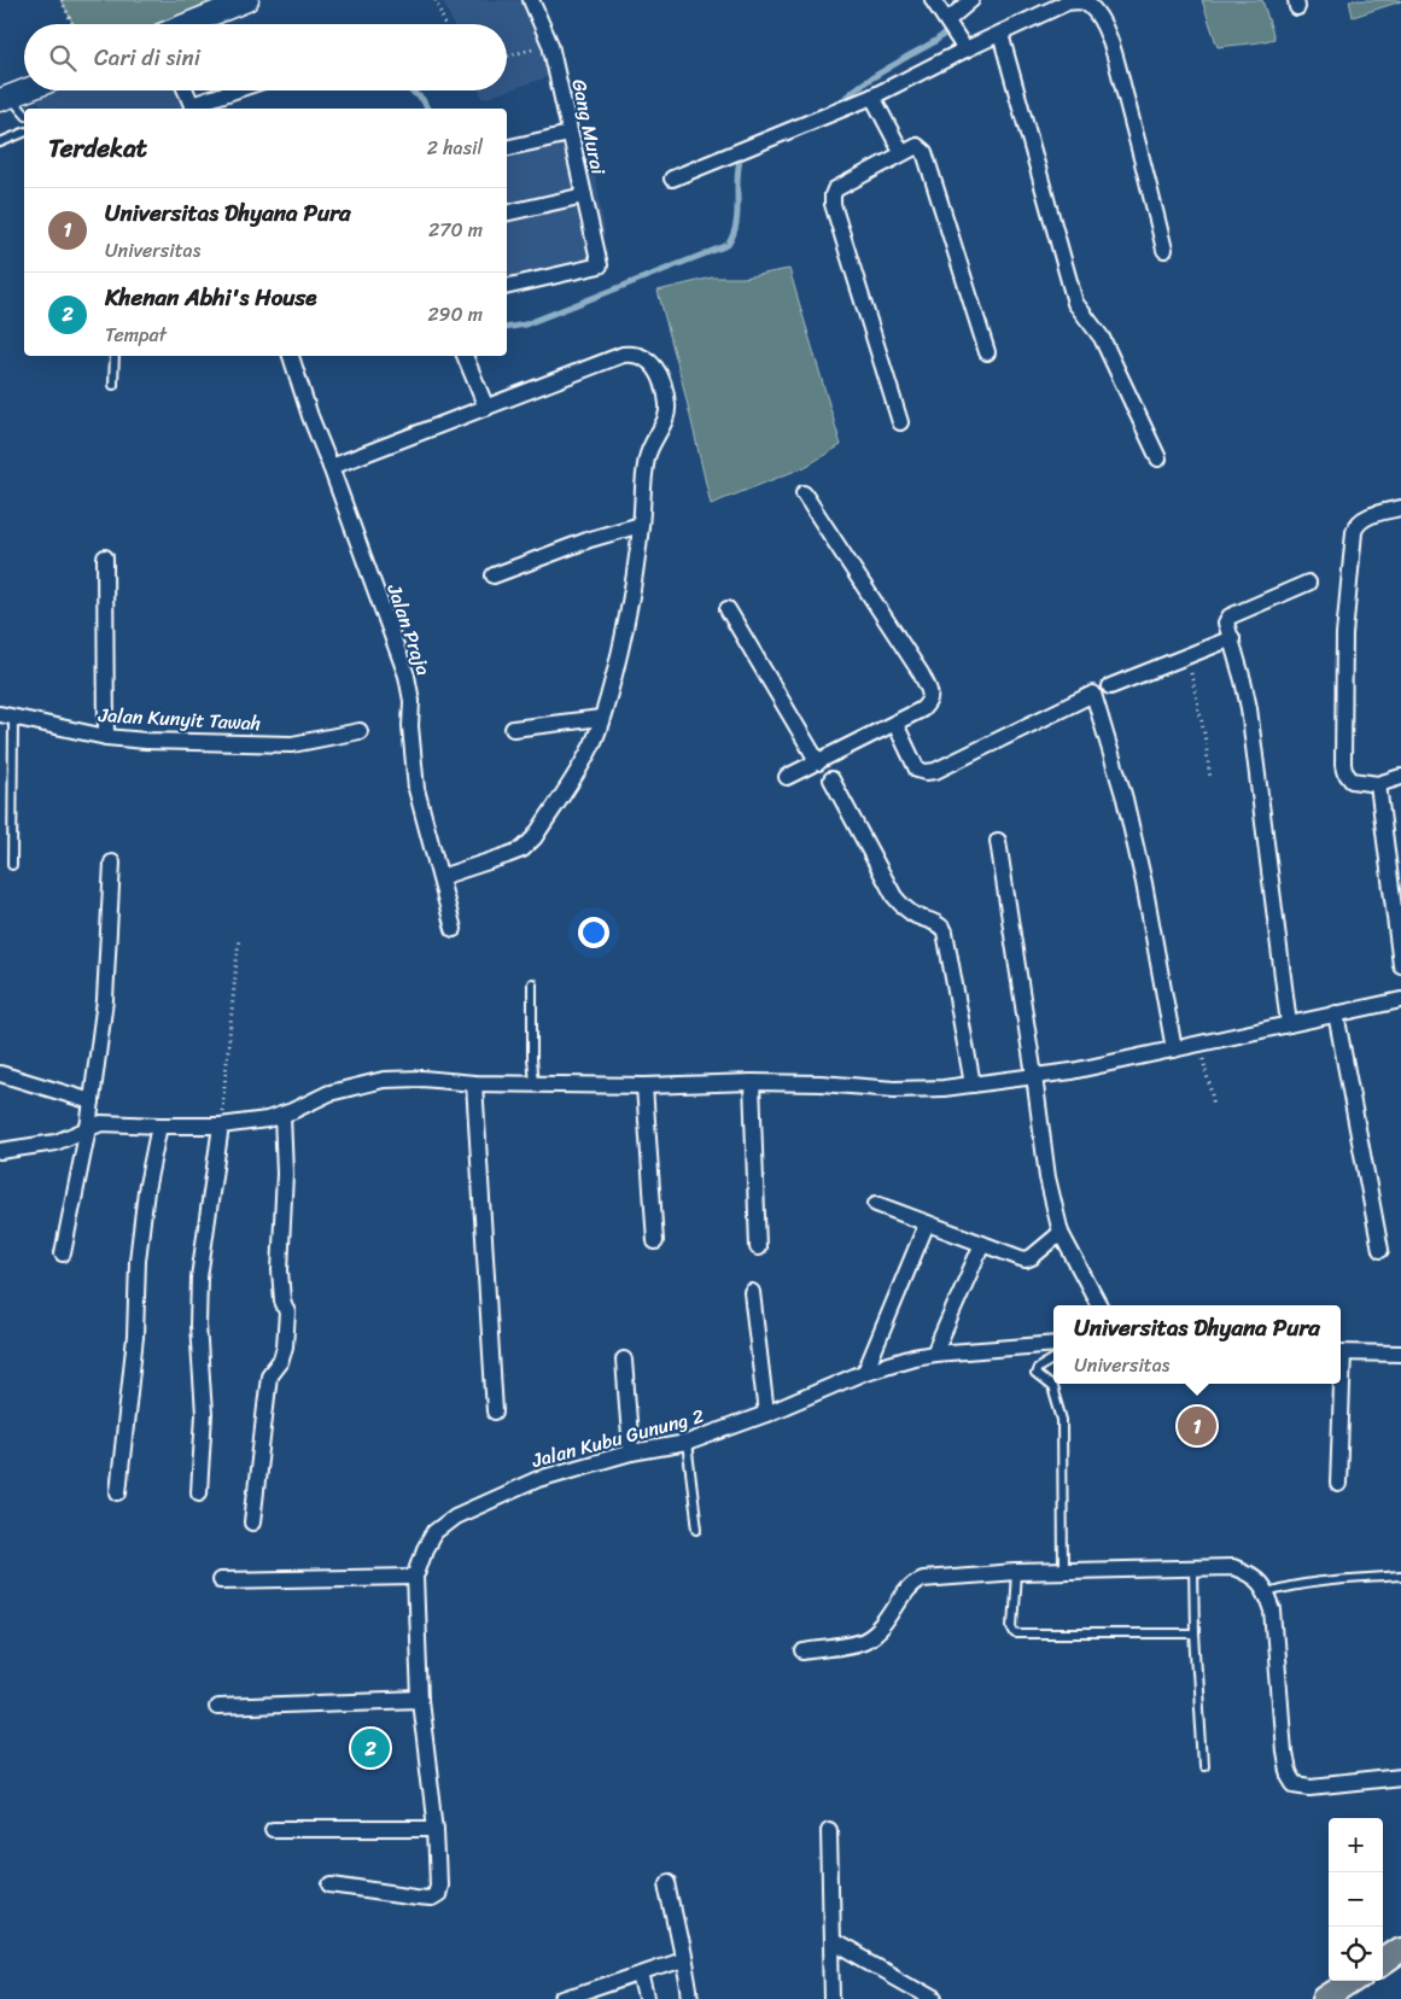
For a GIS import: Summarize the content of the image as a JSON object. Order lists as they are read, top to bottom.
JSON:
{
  "streets": {
    "street": [
      "Gang Murai",
      "Jalan Praja",
      "Jalan Kunyit Tawah",
      "Jalan Kubu Gunung 2"
    ]
  },
  "page": {
    "search": "Cari di sini",
    "heading": ["Terdekat", "2 hasil"],
    "list": [
      {
        "mark": "1",
        "name": "Universitas Dhyana Pura",
        "note": "Universitas",
        "value": "270 m"
      },
      {
        "mark": "2",
        "name": "Khenan Abhi's House",
        "note": "Tempat",
        "value": "290 m"
      }
    ],
    "popup": ["Universitas Dhyana Pura", "Universitas"],
    "pins": ["1", "2"],
    "map_buttons": ["+", "−"]
  }
}
